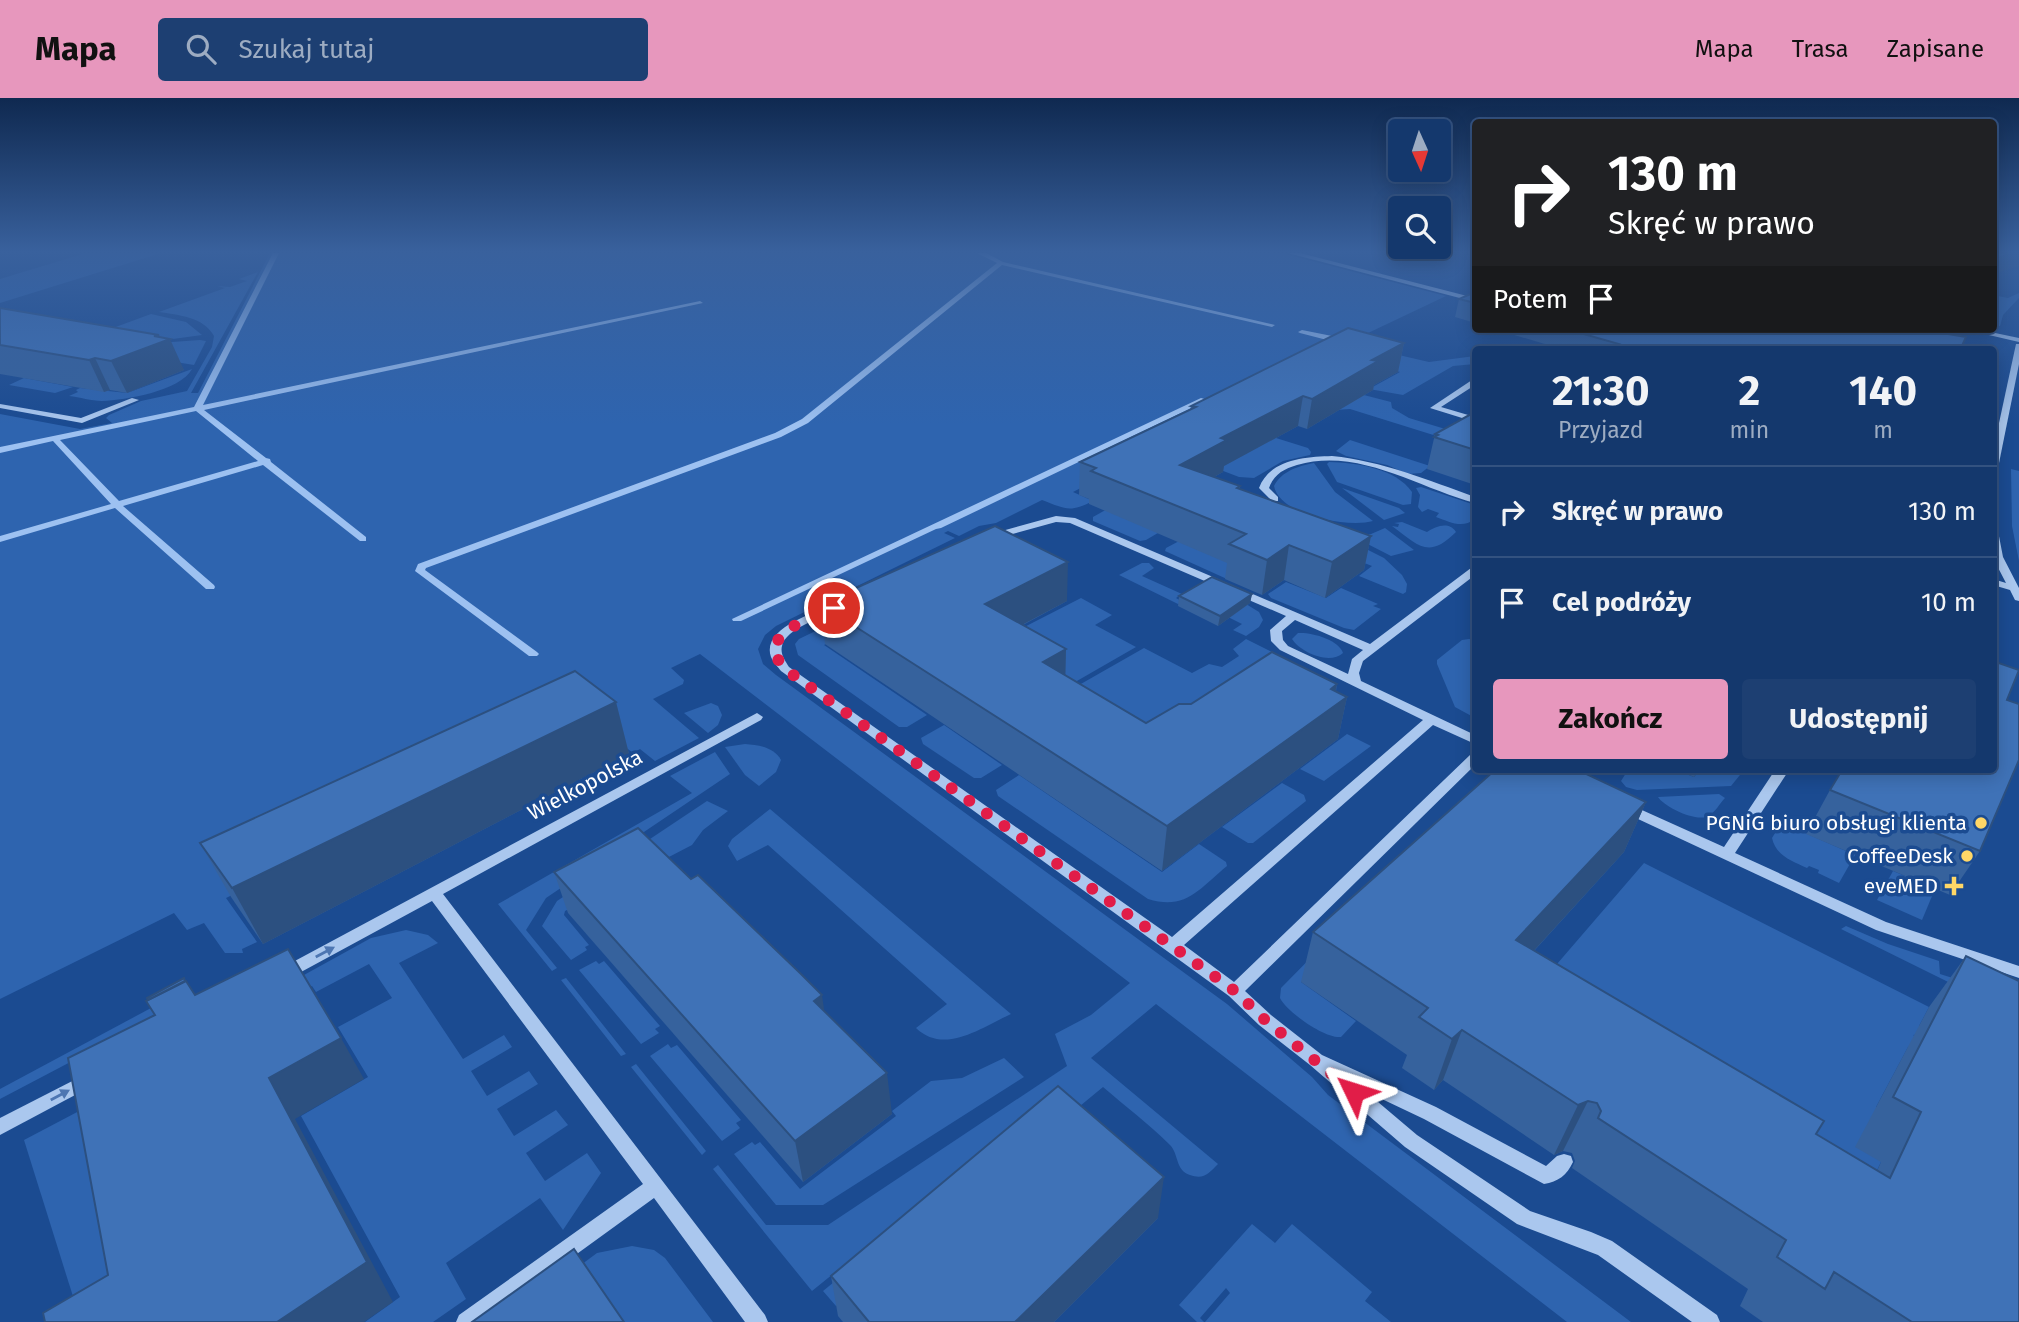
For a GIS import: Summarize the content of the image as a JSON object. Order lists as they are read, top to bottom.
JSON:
{
  "streets": {
    "street": ["Wielkopolska"]
  },
  "places": {
    "other": ["PGNiG biuro obsługi klienta", "CoffeeDesk"],
    "health": ["eveMED"]
  },
  "north": "bottom",
  "page": {
    "header": "Mapa",
    "search": "Szukaj tutaj",
    "nav": ["Mapa", "Trasa", "Zapisane"],
    "turn": ["130 m", "Skręć w prawo"],
    "then": "Potem",
    "eta": [
      "21:30",
      "Przyjazd",
      "2",
      "min",
      "140",
      "m"
    ],
    "list": [
      {
        "name": "Skręć w prawo",
        "value": "130 m"
      },
      {
        "name": "Cel podróży",
        "value": "10 m"
      }
    ],
    "buttons": ["Zakończ", "Udostępnij"]
  }
}
